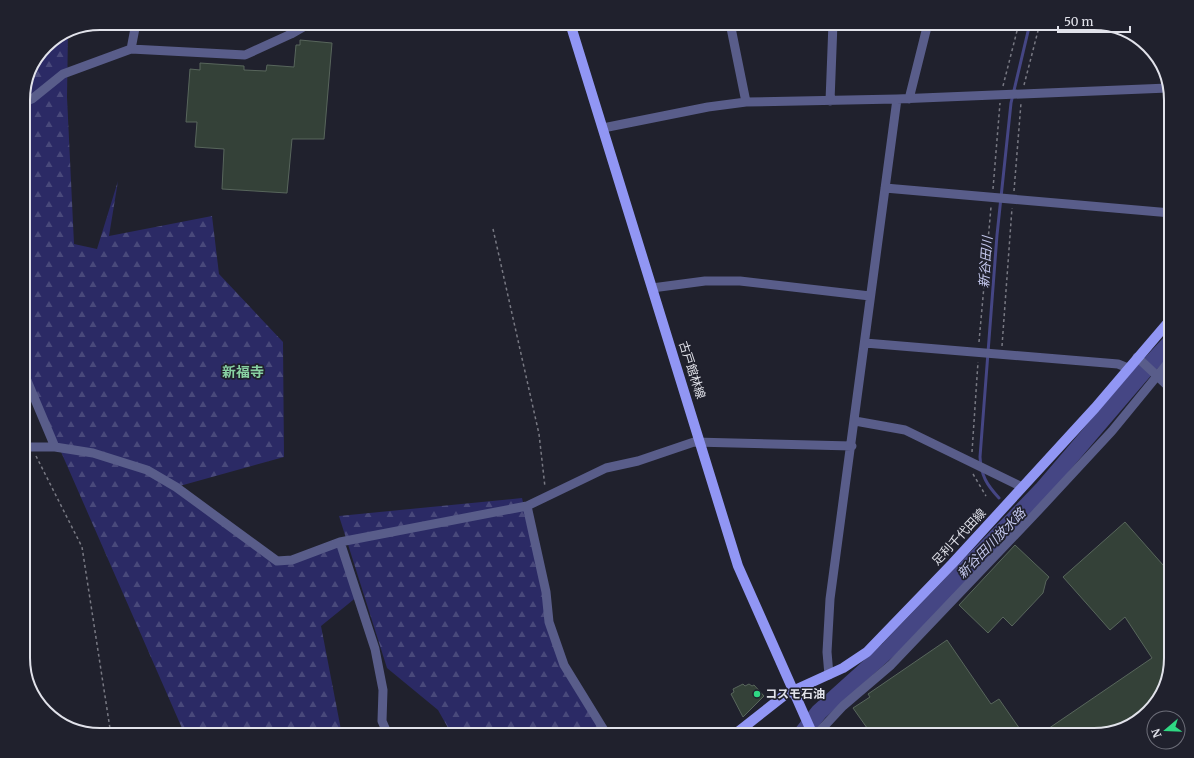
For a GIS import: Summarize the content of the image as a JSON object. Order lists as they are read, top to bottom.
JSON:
{
  "streets": {
    "main road": ["古戸館林線", "足利千代田線"]
  },
  "crossings": [
    ["古戸館林線", "足利千代田線"]
  ],
  "districts": ["新福寺"],
  "water": ["新谷田川", "新谷田川放水路"],
  "places": ["コスモ石油"],
  "scale_bar": "50 m",
  "north": "left"
}
